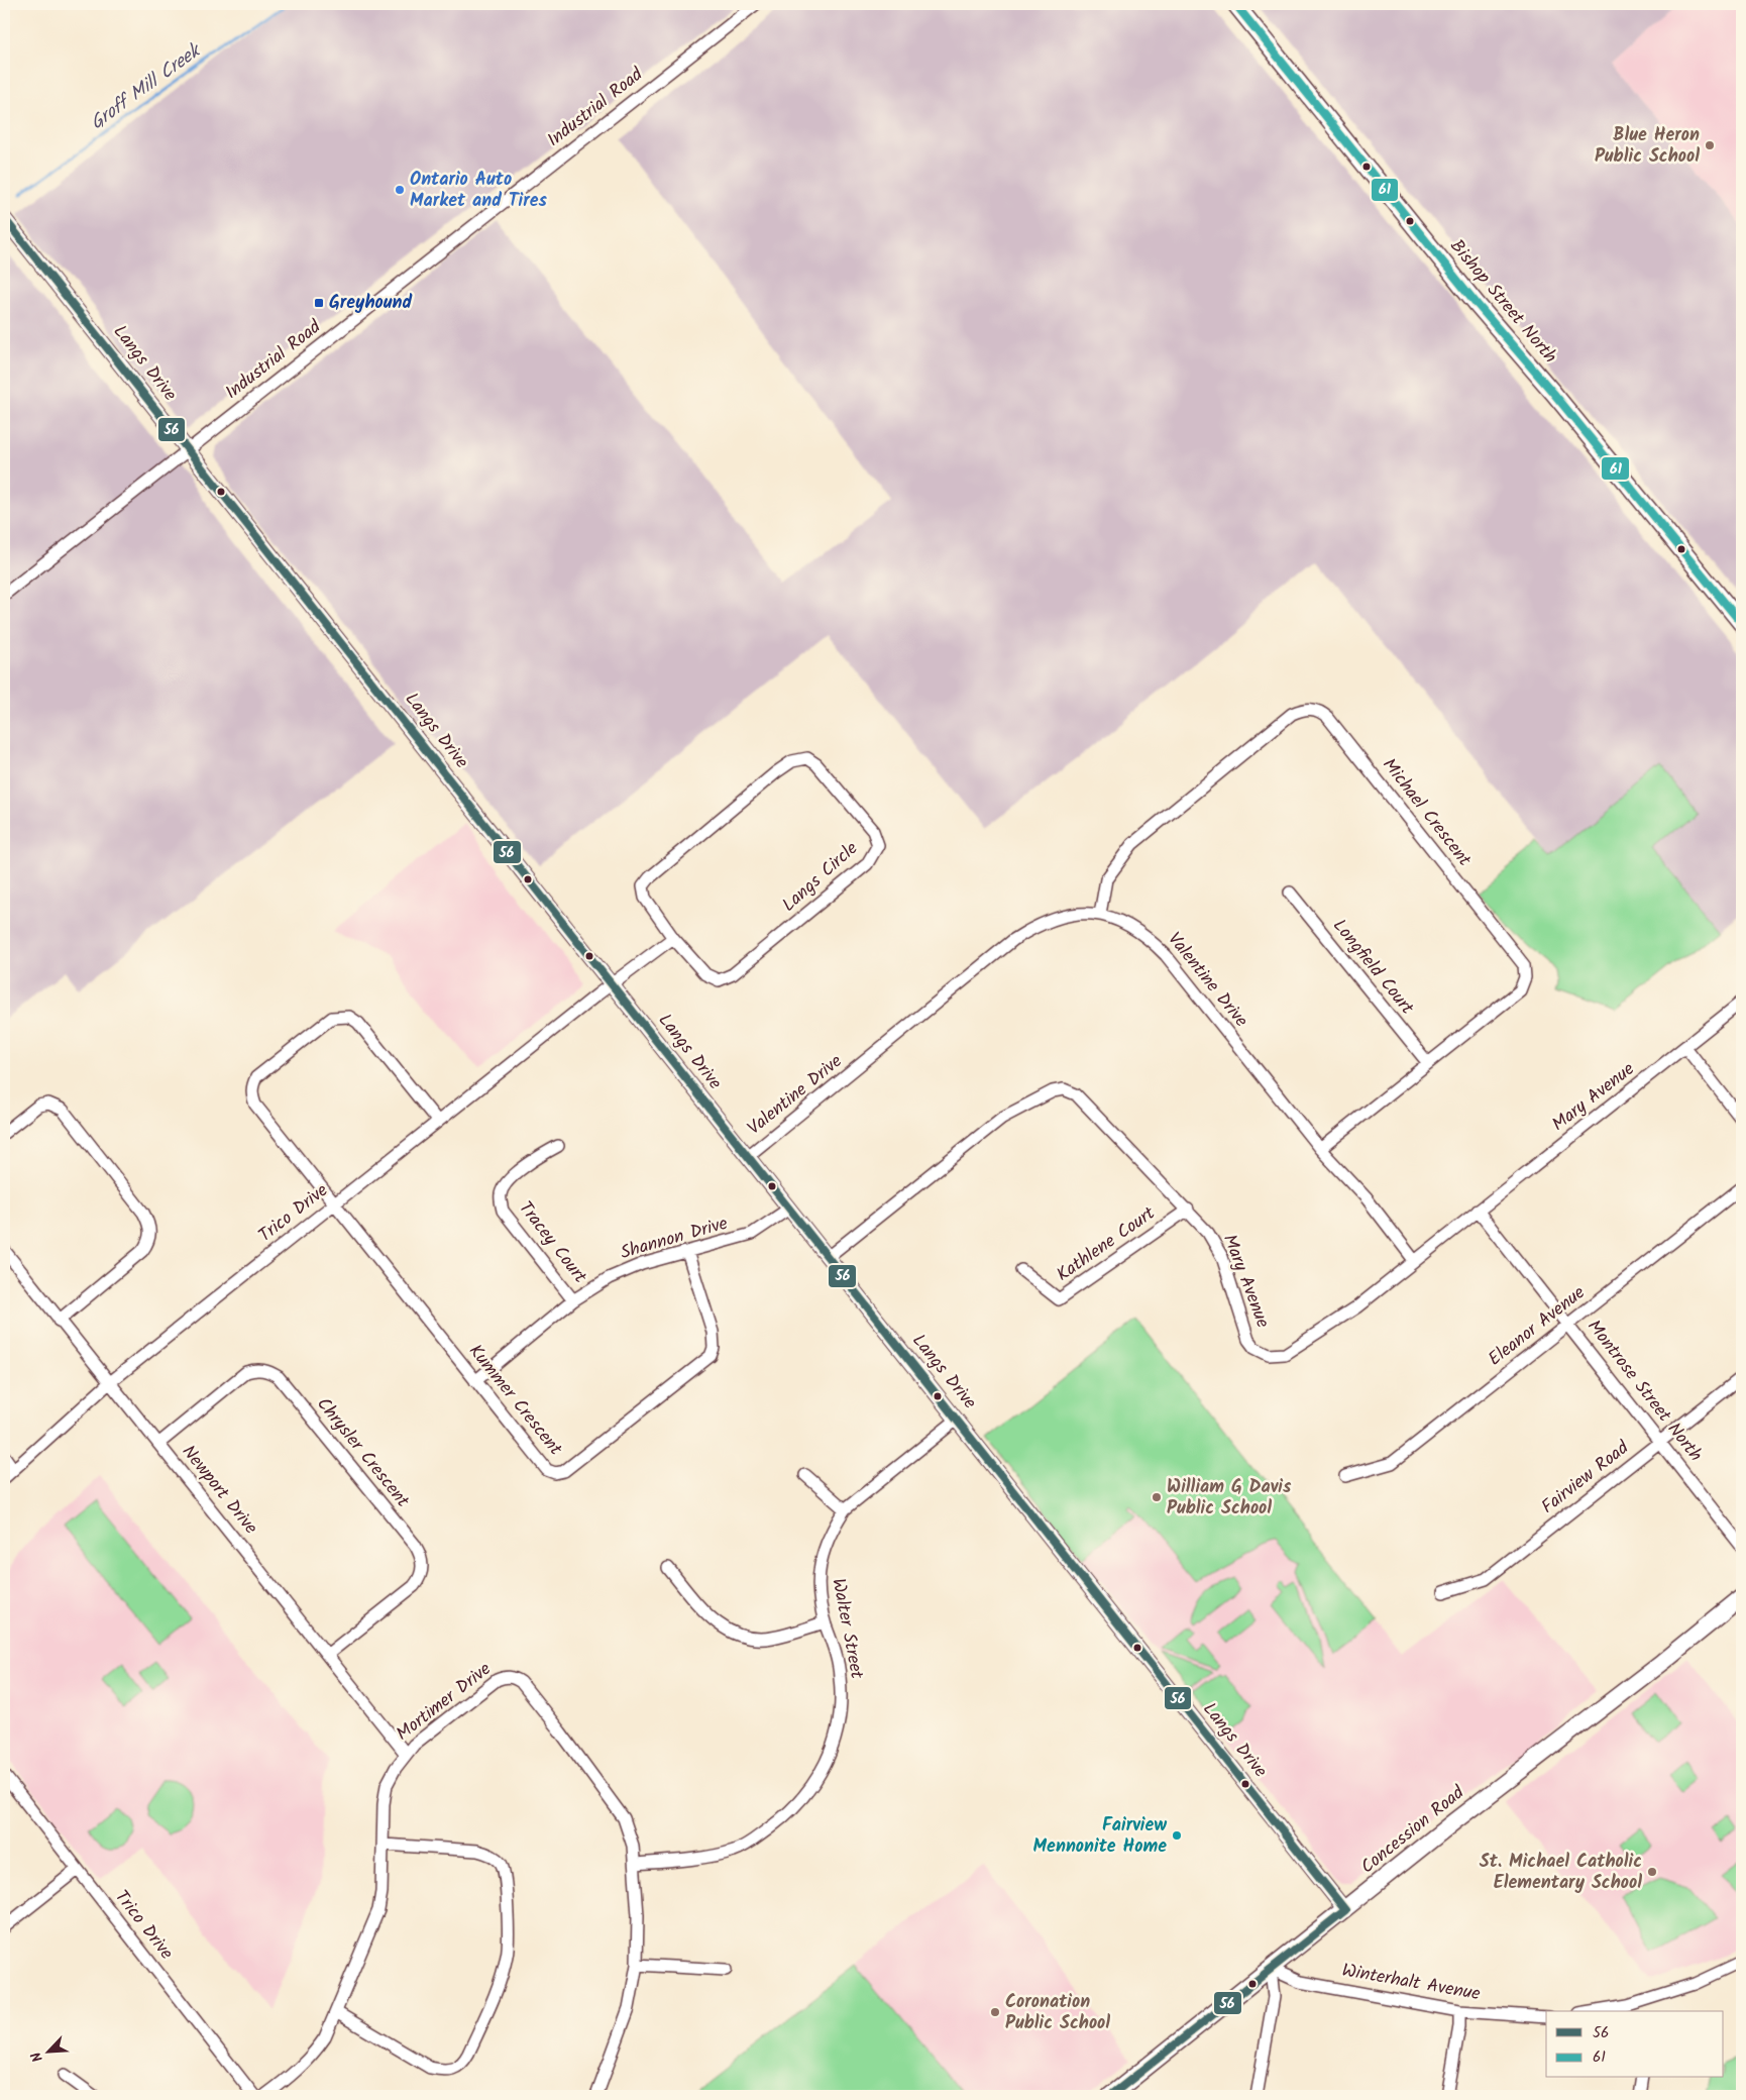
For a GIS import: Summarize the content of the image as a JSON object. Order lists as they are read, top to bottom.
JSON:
{
  "streets": {
    "main road": ["Bishop Street North", "Concession Road"],
    "street": [
      "Industrial Road",
      "Langs Drive",
      "Michael Crescent",
      "Langs Circle",
      "Longfield Court",
      "Valentine Drive",
      "Mary Avenue",
      "Trico Drive",
      "Shannon Drive",
      "Tracey Court",
      "Kathlene Court",
      "Eleanor Avenue",
      "Montrose Street North",
      "Kummer Crescent",
      "Chrysler Crescent",
      "Fairview Road",
      "Newport Drive",
      "Walter Street",
      "Mortimer Drive",
      "Winterhalt Avenue"
    ]
  },
  "crossings": [
    ["Industrial Road", "Langs Drive"],
    ["Langs Drive", "Valentine Drive"],
    ["Langs Drive", "Mary Avenue"],
    ["Langs Drive", "Trico Drive"],
    ["Langs Drive", "Shannon Drive"],
    ["Langs Drive", "Walter Street"],
    ["Langs Drive", "Concession Road"],
    ["Michael Crescent", "Longfield Court"],
    ["Michael Crescent", "Valentine Drive"],
    ["Valentine Drive", "Mary Avenue"],
    ["Mary Avenue", "Kathlene Court"],
    ["Mary Avenue", "Montrose Street North"],
    ["Trico Drive", "Kummer Crescent"],
    ["Trico Drive", "Newport Drive"],
    ["Shannon Drive", "Tracey Court"],
    ["Shannon Drive", "Kummer Crescent"],
    ["Eleanor Avenue", "Montrose Street North"],
    ["Montrose Street North", "Fairview Road"],
    ["Chrysler Crescent", "Newport Drive"],
    ["Newport Drive", "Mortimer Drive"],
    ["Walter Street", "Mortimer Drive"],
    ["Concession Road", "Winterhalt Avenue"]
  ],
  "water": ["Groff Mill Creek"],
  "places": {
    "other": [
      "Blue Heron Public School",
      "Ontario Auto Market and Tires",
      "William G Davis Public School",
      "Fairview Mennonite Home",
      "St. Michael Catholic Elementary School",
      "Coronation Public School"
    ],
    "transit": ["Greyhound"]
  },
  "lines": ["transit line 61", "transit line 56"],
  "legend": ["56", "61"],
  "north": "bottom left"
}
